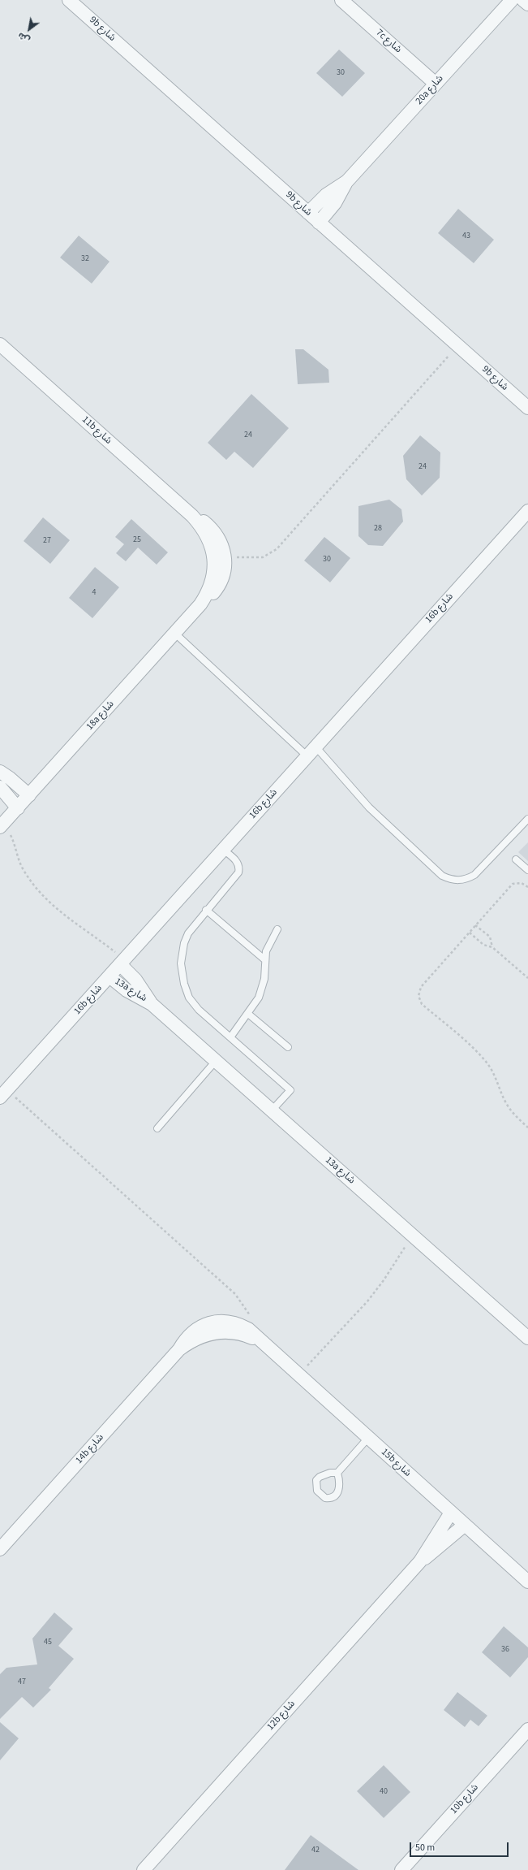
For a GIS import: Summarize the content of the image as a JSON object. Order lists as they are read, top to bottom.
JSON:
{
  "streets": {
    "street": [
      "9b شارع",
      "7c شارع",
      "20a شارع",
      "11b شارع",
      "16b شارع",
      "18a شارع",
      "13a شارع",
      "14b شارع",
      "15b شارع",
      "12b شارع",
      "10b شارع"
    ]
  },
  "crossings": [
    ["9b شارع", "20a شارع"],
    ["7c شارع", "20a شارع"],
    ["11b شارع", "18a شارع"],
    ["16b شارع", "13a شارع"],
    ["14b شارع", "15b شارع"],
    ["15b شارع", "12b شارع"]
  ],
  "house_numbers": [
    "30",
    "43",
    "32",
    "24",
    "24",
    "28",
    "25",
    "27",
    "30",
    "4",
    "45",
    "36",
    "47",
    "40",
    "42"
  ],
  "scale_bar": "50 m",
  "north": "bottom left"
}
